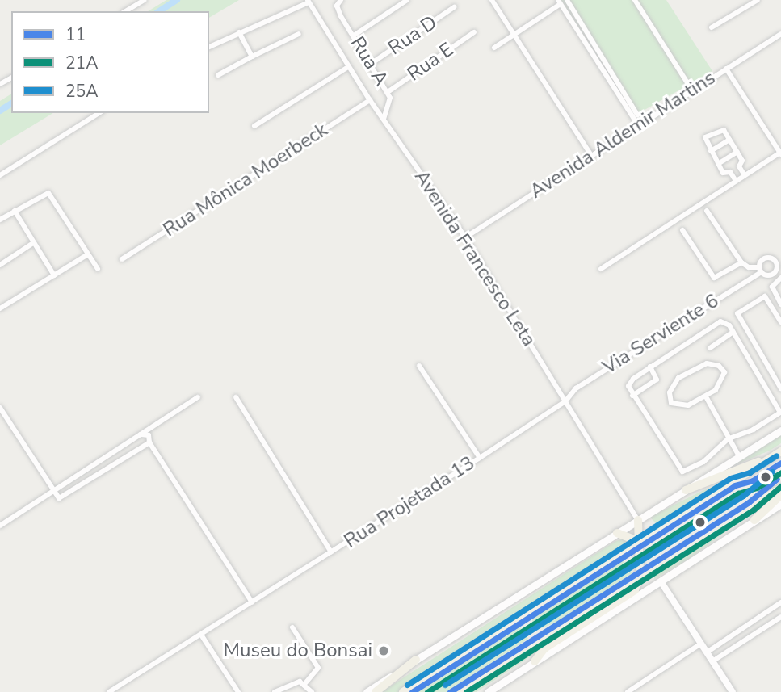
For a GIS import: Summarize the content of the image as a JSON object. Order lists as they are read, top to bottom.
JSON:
{
  "streets": {
    "street": [
      "Rua D",
      "Rua A",
      "Rua E",
      "Avenida Aldemir Martins",
      "Rua Mônica Moerbeck",
      "Avenida Francesco Leta",
      "Via Serviente 6",
      "Rua Projetada 13"
    ]
  },
  "crossings": [
    ["Rua D", "Rua A"],
    ["Rua A", "Rua E"],
    ["Rua A", "Avenida Francesco Leta"],
    ["Avenida Aldemir Martins", "Avenida Francesco Leta"],
    ["Rua Mônica Moerbeck", "Avenida Francesco Leta"],
    ["Avenida Francesco Leta", "Via Serviente 6"],
    ["Avenida Francesco Leta", "Rua Projetada 13"],
    ["Via Serviente 6", "Rua Projetada 13"]
  ],
  "places": ["Museu do Bonsai"],
  "lines": ["transit line 25A", "transit line 11", "transit line 21A"],
  "legend": ["11", "21A", "25A"]
}
